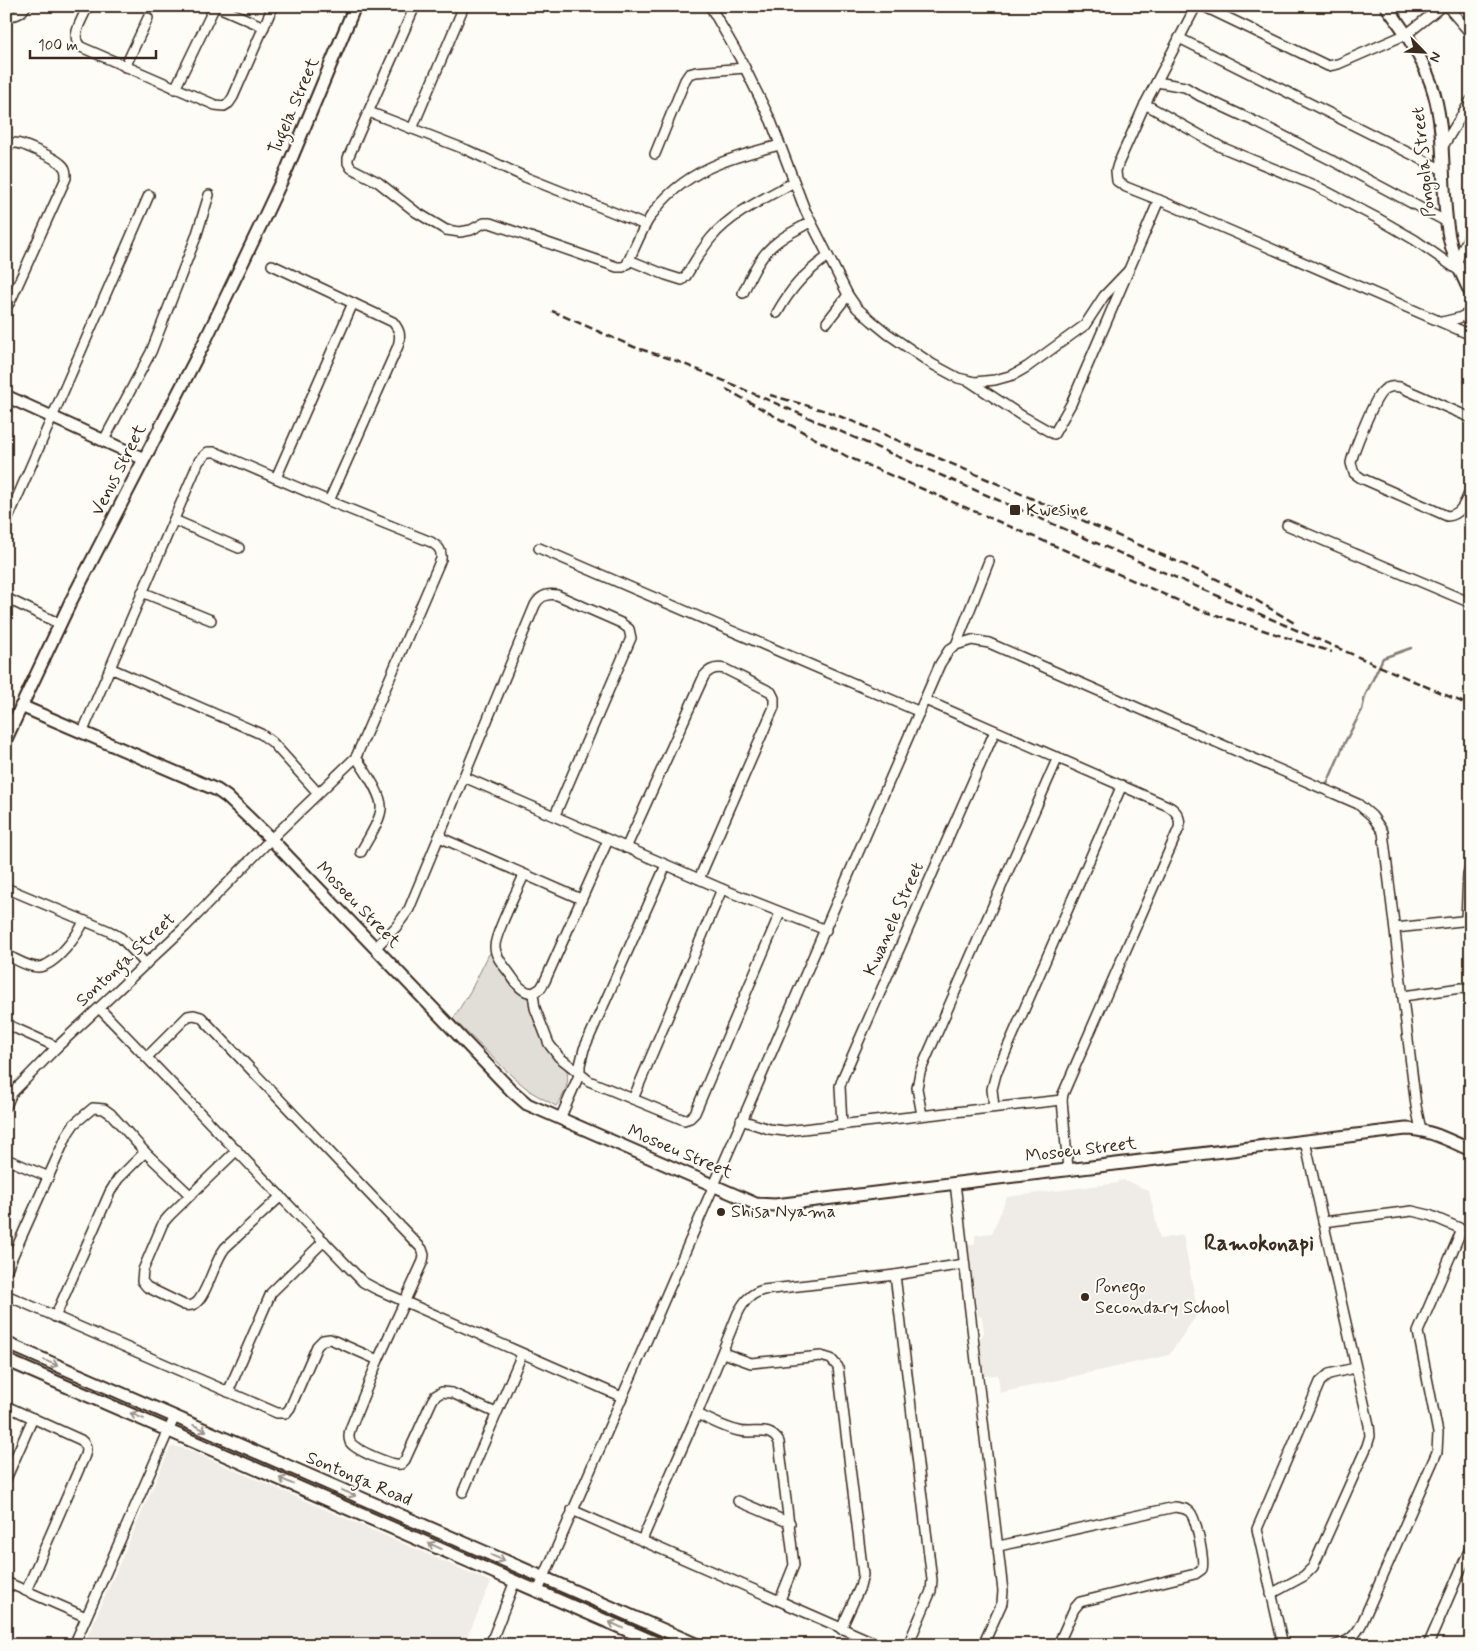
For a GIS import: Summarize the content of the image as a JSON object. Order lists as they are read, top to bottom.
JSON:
{
  "streets": {
    "street": [
      "Tugela Street",
      "Pongola Street",
      "Venus Street",
      "Mosoeu Street",
      "Kwanele Street",
      "Sontonga Street",
      "Sontonga Road"
    ]
  },
  "crossings": [
    ["Tugela Street", "Venus Street"],
    ["Venus Street", "Mosoeu Street"],
    ["Mosoeu Street", "Sontonga Street"]
  ],
  "districts": ["Ramokonapi"],
  "places": {
    "transit": ["Kwesine"],
    "other": ["Shisa Nyama", "Ponego Secondary School"]
  },
  "scale_bar": "100 m",
  "north": "bottom right"
}
